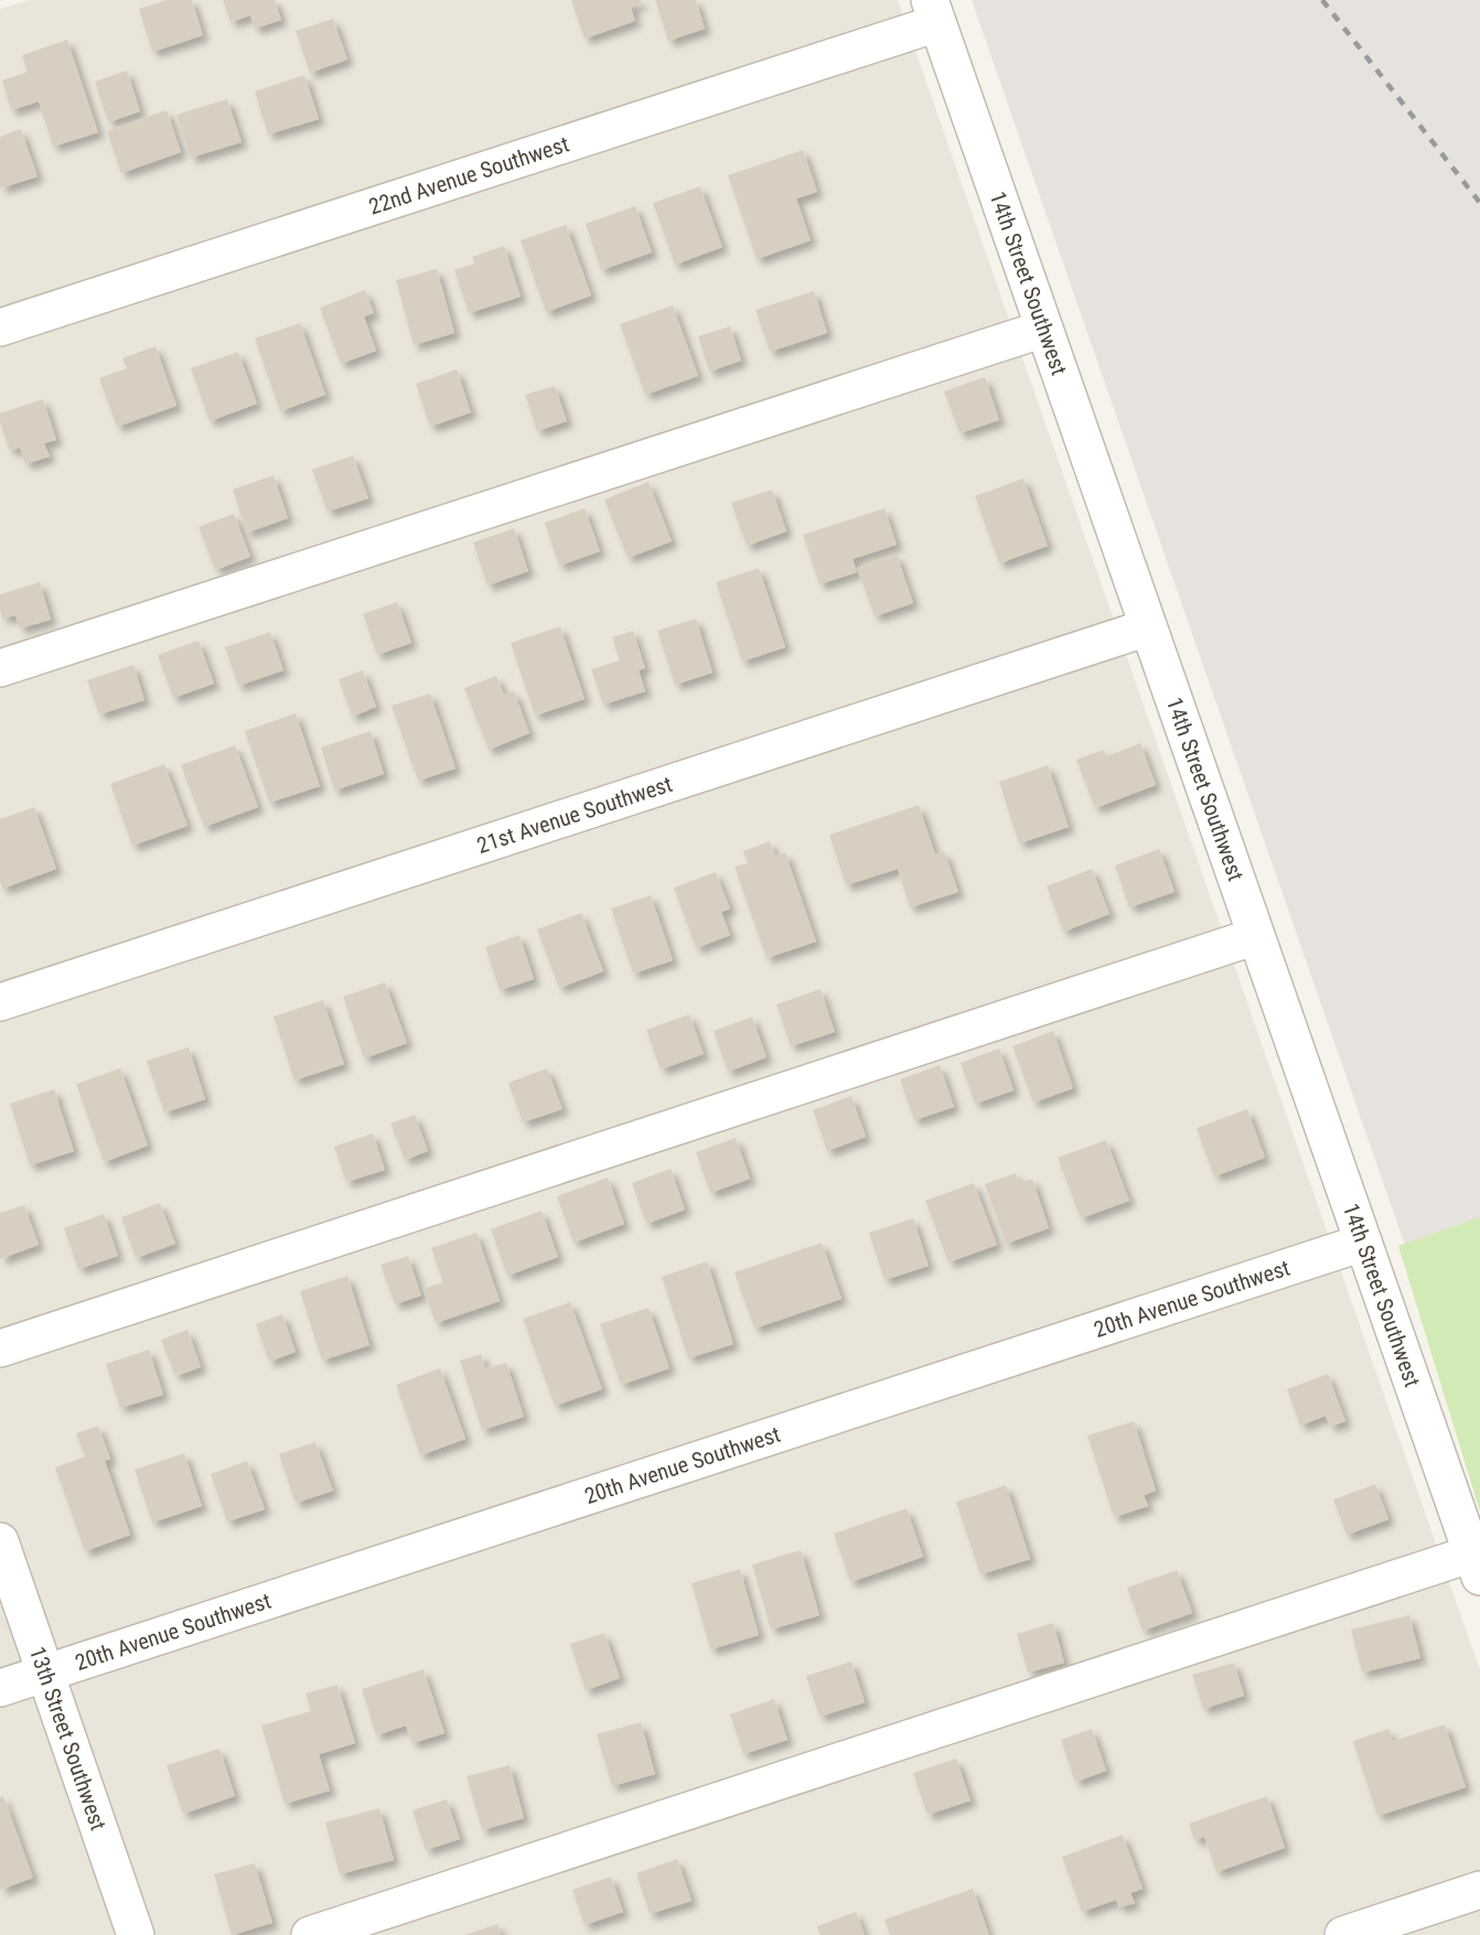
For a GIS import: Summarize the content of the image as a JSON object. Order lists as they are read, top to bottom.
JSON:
{
  "streets": {
    "street": [
      "22nd Avenue Southwest",
      "14th Street Southwest",
      "21st Avenue Southwest",
      "20th Avenue Southwest",
      "13th Street Southwest"
    ]
  },
  "crossings": [
    ["22nd Avenue Southwest", "14th Street Southwest"],
    ["14th Street Southwest", "21st Avenue Southwest"],
    ["14th Street Southwest", "20th Avenue Southwest"],
    ["20th Avenue Southwest", "13th Street Southwest"]
  ]
}
